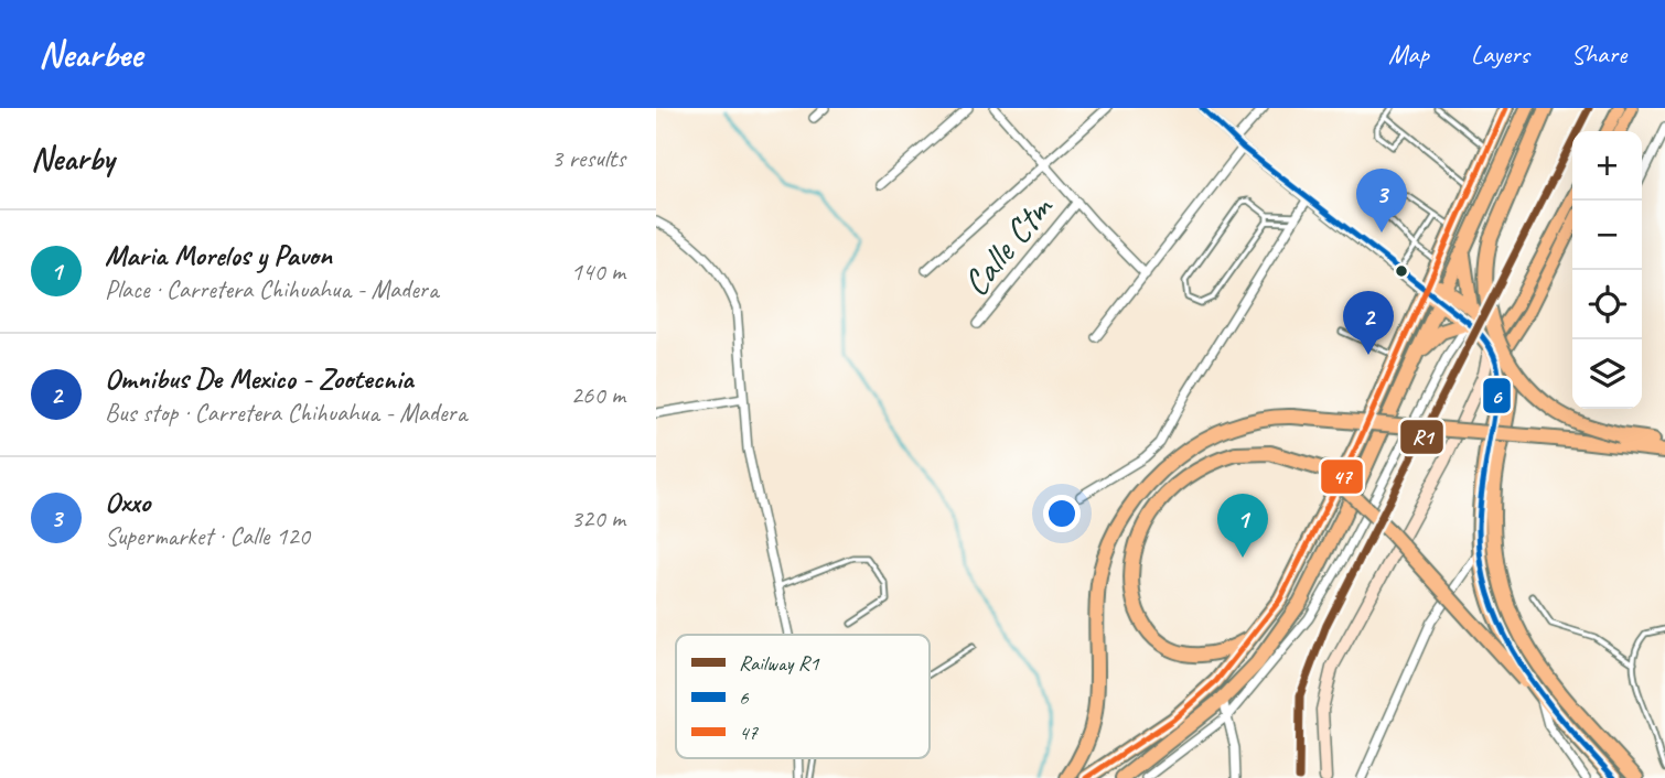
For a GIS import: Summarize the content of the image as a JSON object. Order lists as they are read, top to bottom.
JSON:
{
  "streets": {
    "street": ["Calle Ctm"]
  },
  "lines": ["rail line R1", "transit line 6", "transit line 47"],
  "legend": ["Railway R1", "6", "47"],
  "page": {
    "header": "Nearbee",
    "nav": ["Map", "Layers", "Share"],
    "heading": ["Nearby", "3 results"],
    "map_buttons": ["+", "−"],
    "pins": ["3", "2", "1"],
    "list": [
      {
        "mark": "1",
        "name": "Maria Morelos y Pavon",
        "note": "Place · Carretera Chihuahua - Madera",
        "value": "140 m"
      },
      {
        "mark": "2",
        "name": "Omnibus De Mexico - Zootecnia",
        "note": "Bus stop · Carretera Chihuahua - Madera",
        "value": "260 m"
      },
      {
        "mark": "3",
        "name": "Oxxo",
        "note": "Supermarket · Calle 120",
        "value": "320 m"
      }
    ]
  }
}
